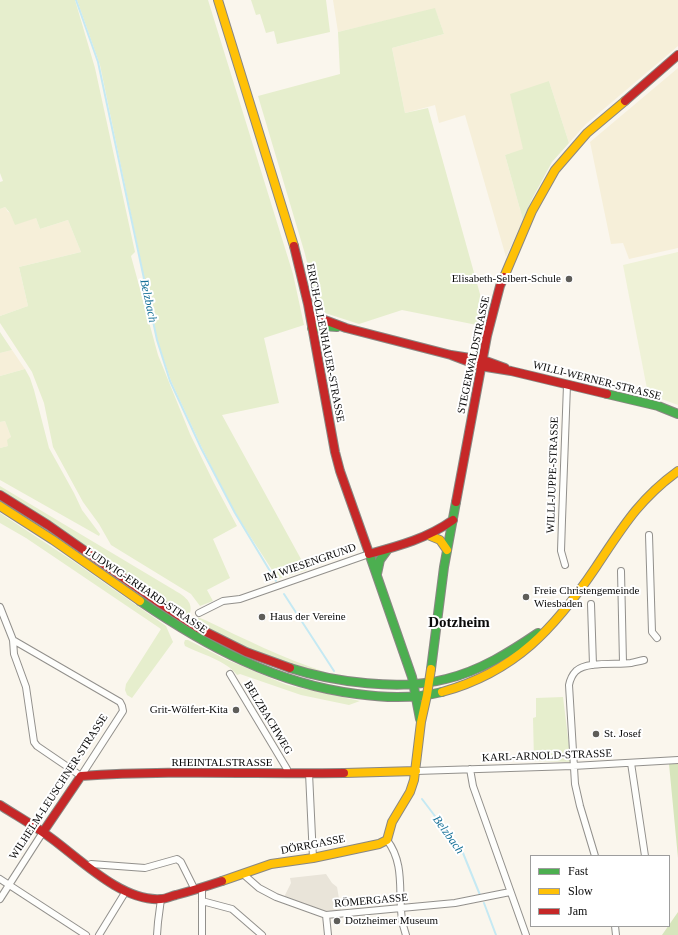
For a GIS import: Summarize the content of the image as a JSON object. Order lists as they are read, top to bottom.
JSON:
{
  "streets": {
    "street": [
      "ERICH-OLLENHAUER-STRASSE",
      "STEGERWALDSTRASSE",
      "WILLI-WERNER-STRASSE",
      "WILLI-JUPPE-STRASSE",
      "IM WIESENGRUND",
      "LUDWIG-ERHARD-STRASSE",
      "BELZBACHWEG",
      "KARL-ARNOLD-STRASSE",
      "RHEINTALSTRASSE",
      "WILHELM-LEUSCHNER-STRASSE",
      "DÖRRGASSE",
      "RÖMERGASSE"
    ]
  },
  "crossings": [
    ["ERICH-OLLENHAUER-STRASSE", "STEGERWALDSTRASSE"],
    ["ERICH-OLLENHAUER-STRASSE", "WILLI-WERNER-STRASSE"],
    ["ERICH-OLLENHAUER-STRASSE", "IM WIESENGRUND"],
    ["ERICH-OLLENHAUER-STRASSE", "LUDWIG-ERHARD-STRASSE"],
    ["STEGERWALDSTRASSE", "WILLI-WERNER-STRASSE"],
    ["STEGERWALDSTRASSE", "IM WIESENGRUND"],
    ["STEGERWALDSTRASSE", "LUDWIG-ERHARD-STRASSE"],
    ["STEGERWALDSTRASSE", "KARL-ARNOLD-STRASSE"],
    ["STEGERWALDSTRASSE", "RHEINTALSTRASSE"],
    ["STEGERWALDSTRASSE", "DÖRRGASSE"],
    ["WILLI-WERNER-STRASSE", "WILLI-JUPPE-STRASSE"],
    ["BELZBACHWEG", "RHEINTALSTRASSE"],
    ["KARL-ARNOLD-STRASSE", "RHEINTALSTRASSE"],
    ["RHEINTALSTRASSE", "WILHELM-LEUSCHNER-STRASSE"],
    ["DÖRRGASSE", "RÖMERGASSE"]
  ],
  "districts": ["Dotzheim"],
  "water": ["Belzbach"],
  "places": [
    "Elisabeth-Selbert-Schule",
    "Freie Christengemeinde Wiesbaden",
    "Haus der Vereine",
    "Grit-Wölfert-Kita",
    "St. Josef",
    "Dotzheimer Museum"
  ],
  "legend": ["Fast", "Slow", "Jam"]
}
